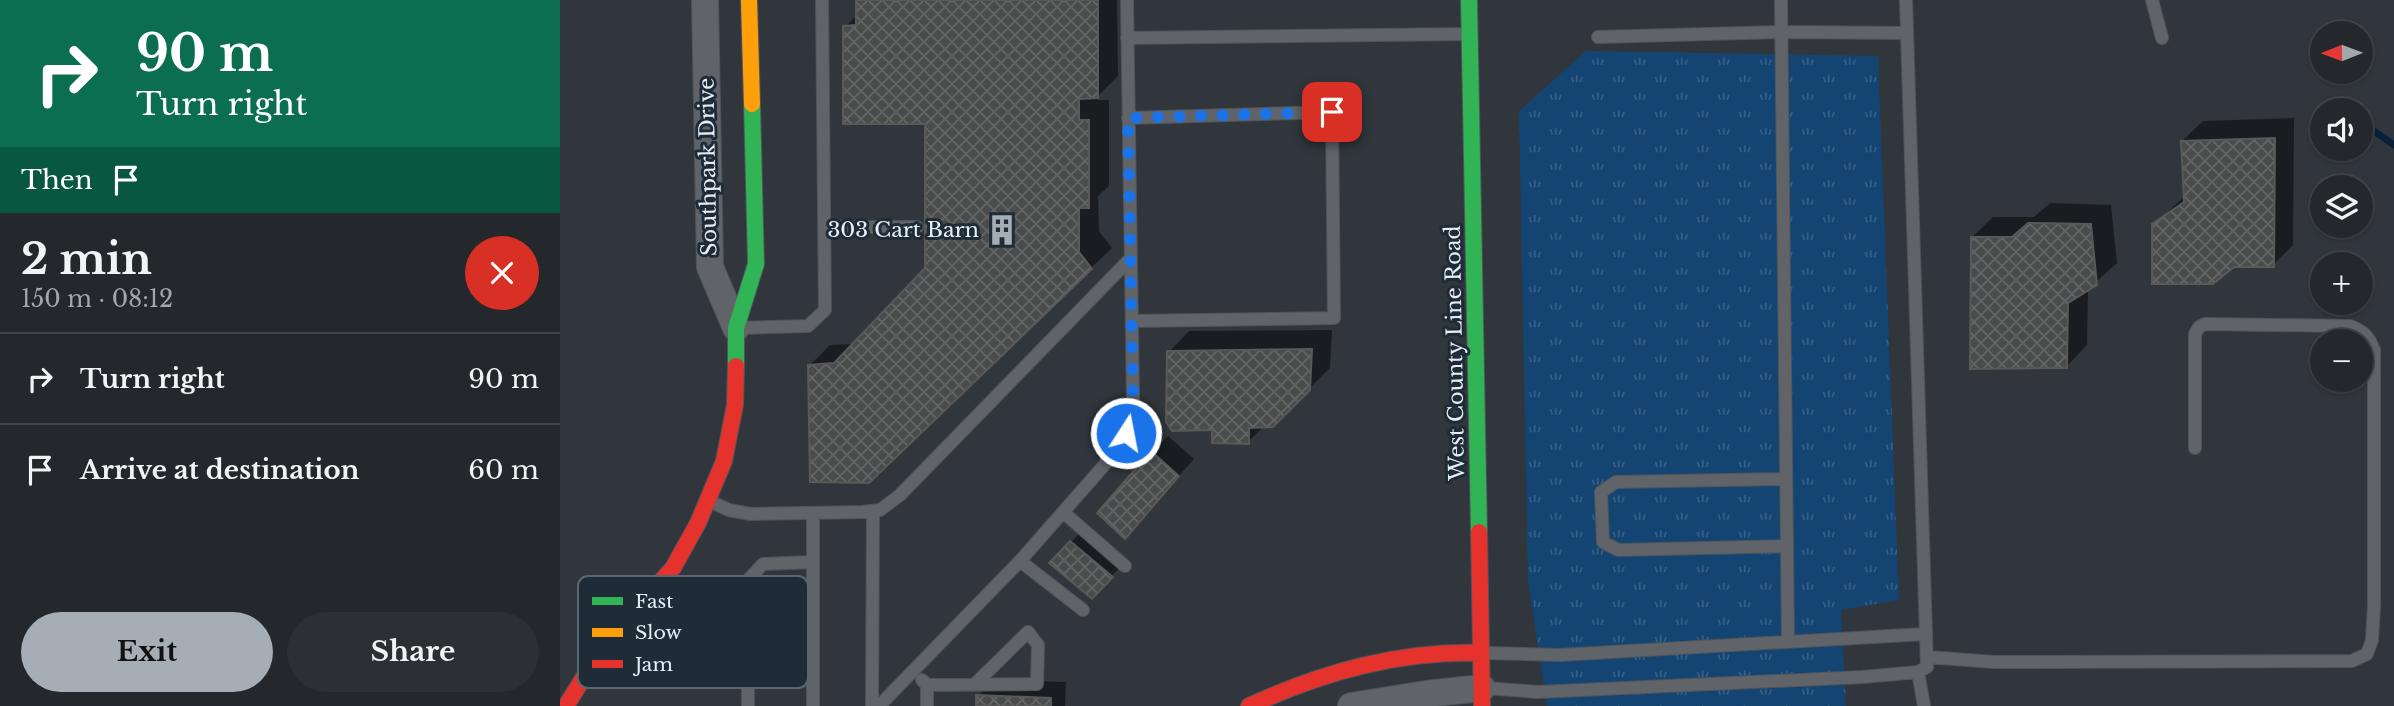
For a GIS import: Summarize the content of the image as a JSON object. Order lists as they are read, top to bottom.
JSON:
{
  "streets": {
    "street": ["Southpark Drive", "West County Line Road"]
  },
  "places": {
    "building": ["303 Cart Barn"]
  },
  "legend": ["Fast", "Slow", "Jam"],
  "north": "left",
  "page": {
    "turn": ["90 m", "Turn right"],
    "map_buttons": ["+", "−"],
    "then": "Then",
    "heading": ["2 min", "150 m · 08:12"],
    "list": [
      {
        "name": "Turn right",
        "value": "90 m"
      },
      {
        "name": "Arrive at destination",
        "value": "60 m"
      }
    ],
    "buttons": ["Exit", "Share"]
  }
}
